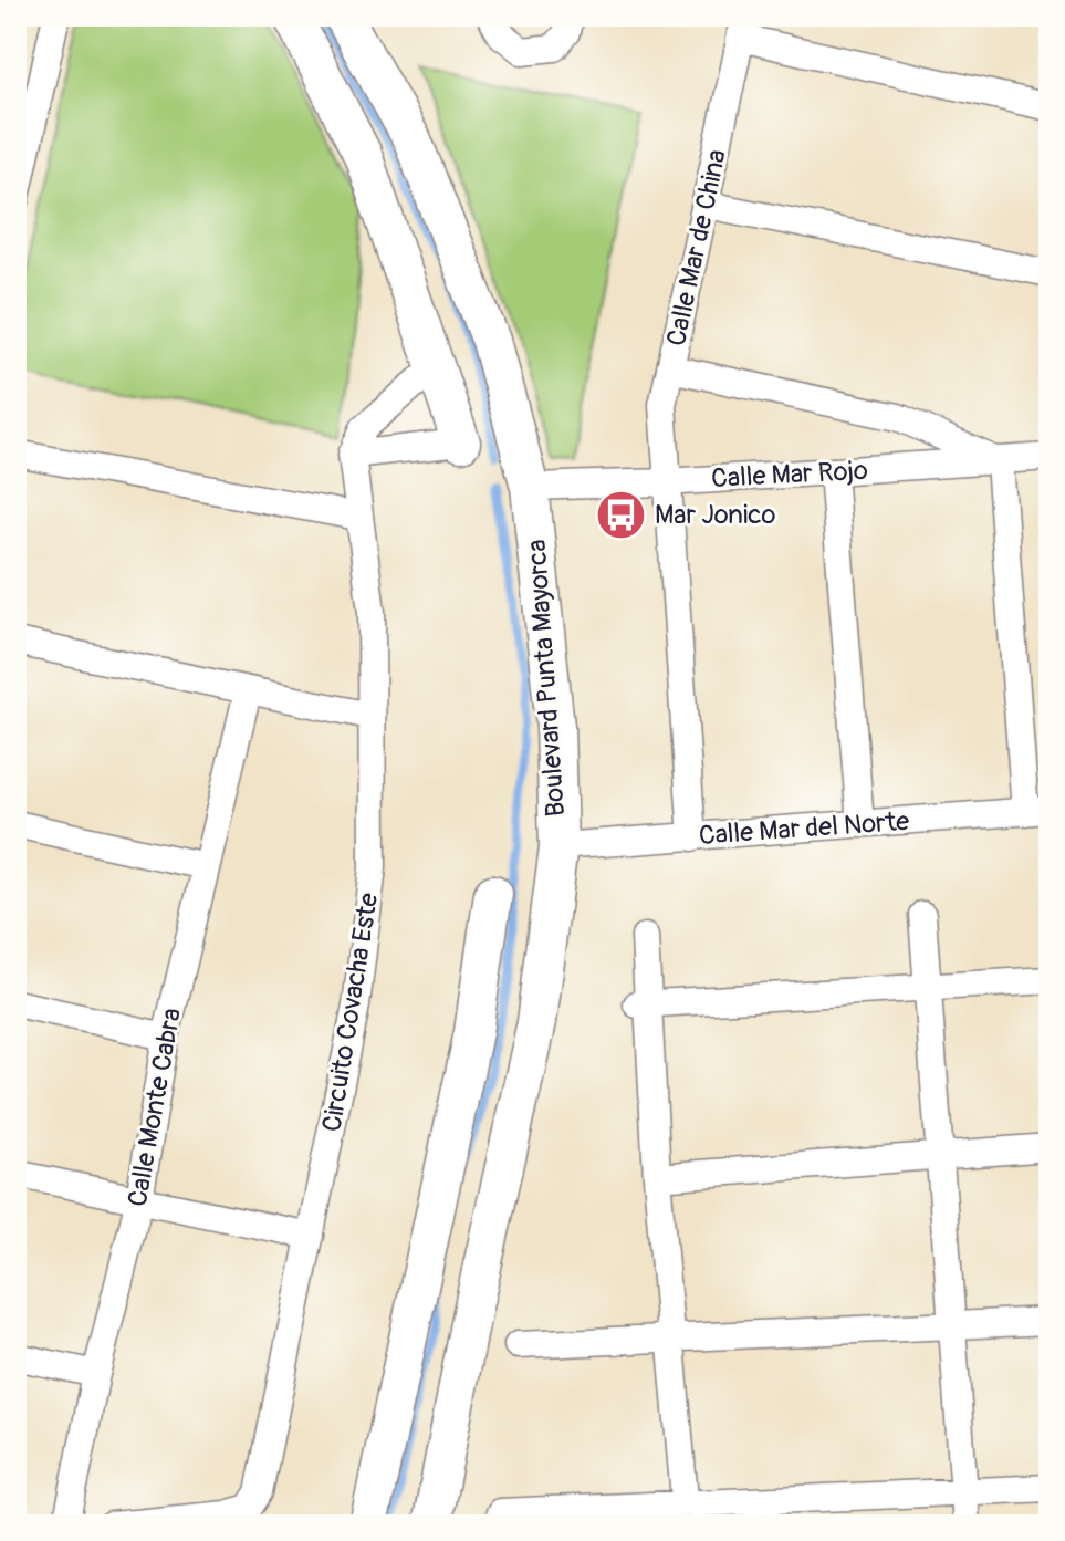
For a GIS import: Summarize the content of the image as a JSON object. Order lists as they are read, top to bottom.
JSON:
{
  "streets": {
    "street": [
      "Calle Mar de China",
      "Calle Mar Rojo",
      "Boulevard Punta Mayorca",
      "Calle Mar del Norte",
      "Circuito Covacha Este",
      "Calle Monte Cabra"
    ]
  },
  "crossings": [
    ["Calle Mar de China", "Calle Mar Rojo"],
    ["Calle Mar de China", "Calle Mar del Norte"],
    ["Calle Mar Rojo", "Boulevard Punta Mayorca"],
    ["Boulevard Punta Mayorca", "Calle Mar del Norte"]
  ],
  "places": {
    "bus stop": ["Mar Jonico"]
  }
}
